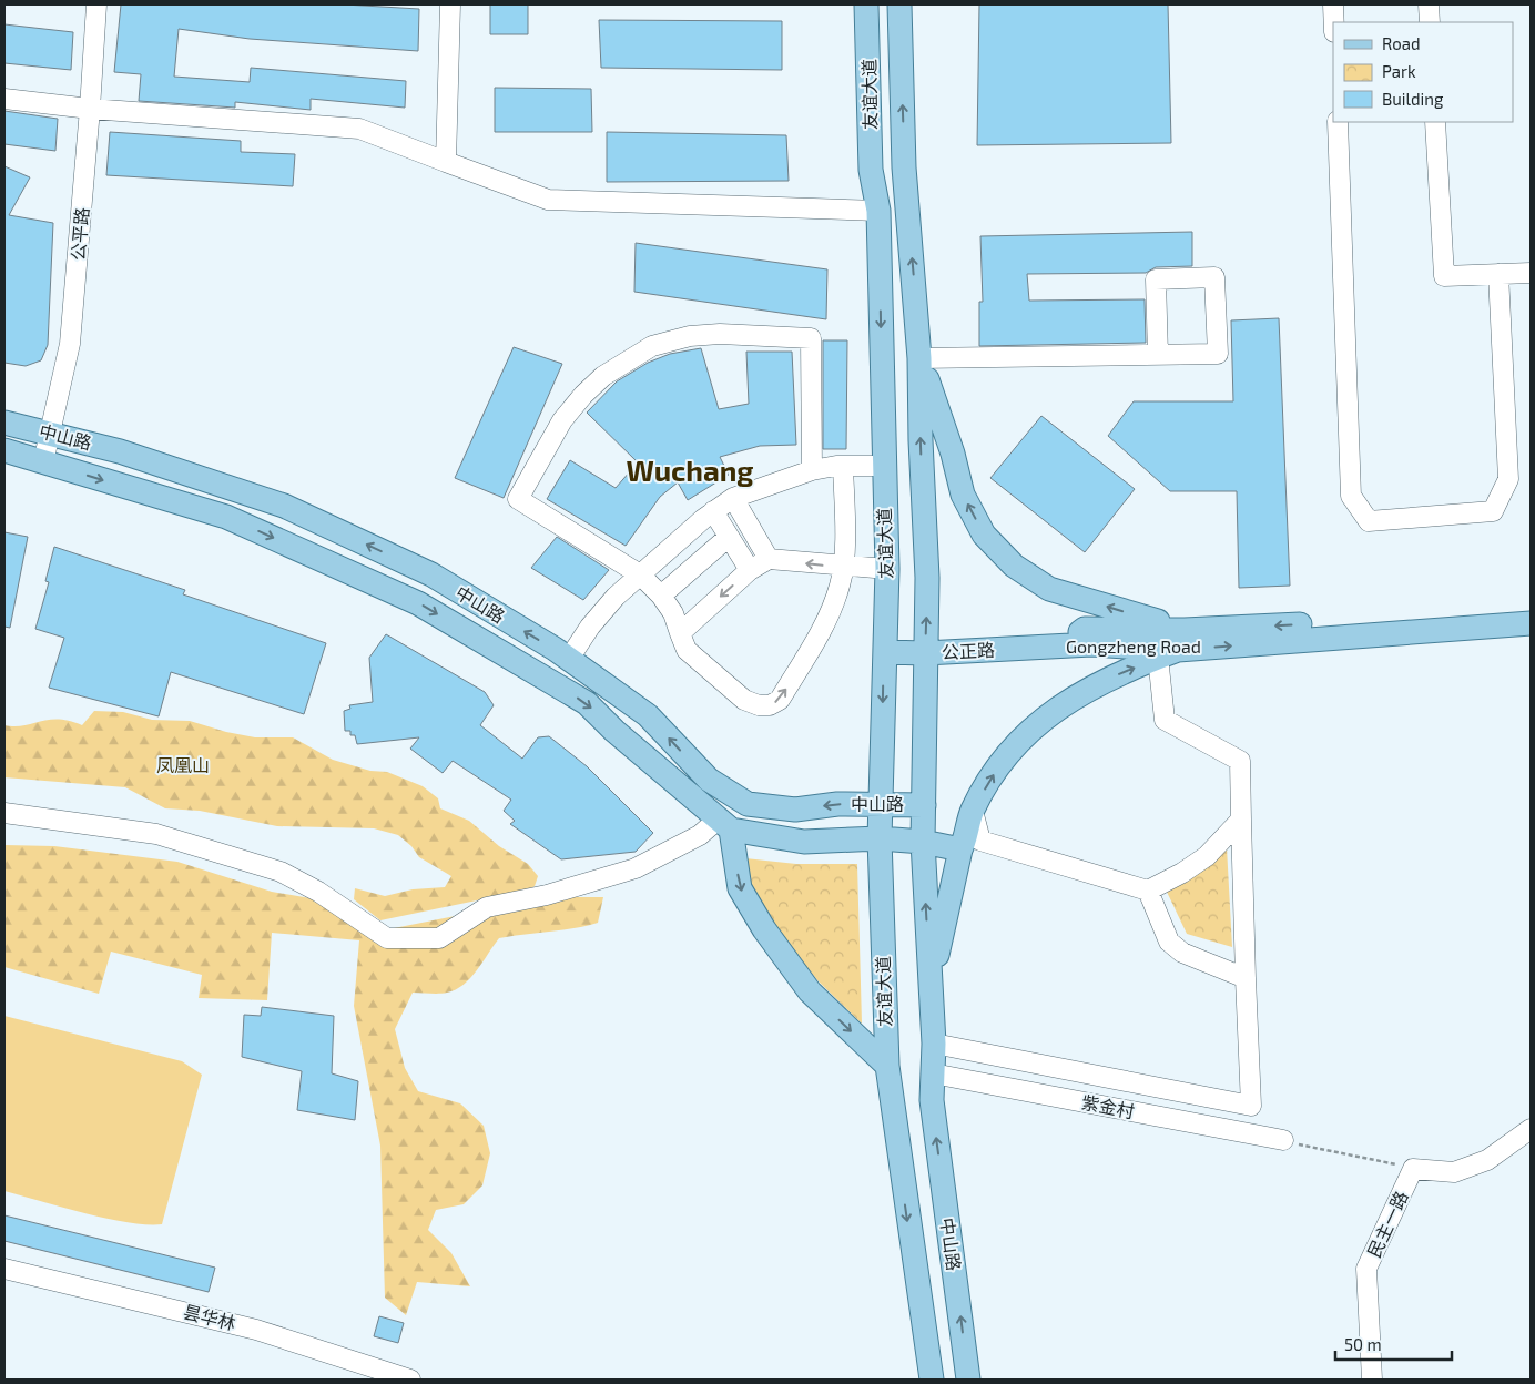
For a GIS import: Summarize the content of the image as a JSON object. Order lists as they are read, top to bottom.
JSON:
{
  "streets": {
    "main road": [
      "友谊大道",
      "中山路",
      "Gongzheng Road",
      "公正路"
    ],
    "street": [
      "公平路",
      "紫金村",
      "民主一路",
      "昙华林"
    ]
  },
  "crossings": [
    ["友谊大道", "中山路"],
    ["友谊大道", "公正路"],
    ["公平路", "中山路"],
    ["中山路", "紫金村"],
    ["Gongzheng Road", "公正路"]
  ],
  "districts": ["Wuchang"],
  "parks": ["凤凰山"],
  "legend": ["Road", "Park", "Building"],
  "scale_bar": "50 m"
}
